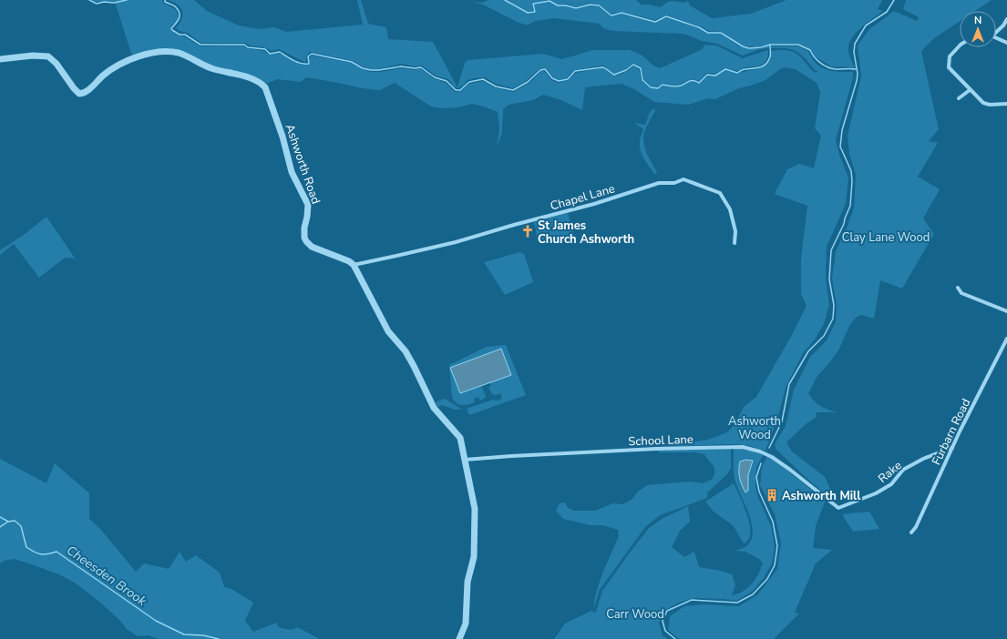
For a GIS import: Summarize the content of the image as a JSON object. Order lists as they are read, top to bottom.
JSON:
{
  "streets": {
    "street": [
      "Ashworth Road",
      "Chapel Lane",
      "Furbarn Road",
      "School Lane",
      "Rake"
    ]
  },
  "crossings": [
    ["Ashworth Road", "Chapel Lane"],
    ["Furbarn Road", "Rake"],
    ["School Lane", "Rake"]
  ],
  "water": ["Cheesden Brook"],
  "parks": ["Clay Lane Wood", "Ashworth Wood", "Carr Wood"],
  "places": {
    "church": ["St James Church Ashworth"],
    "building": ["Ashworth Mill"]
  },
  "north": "top"
}
